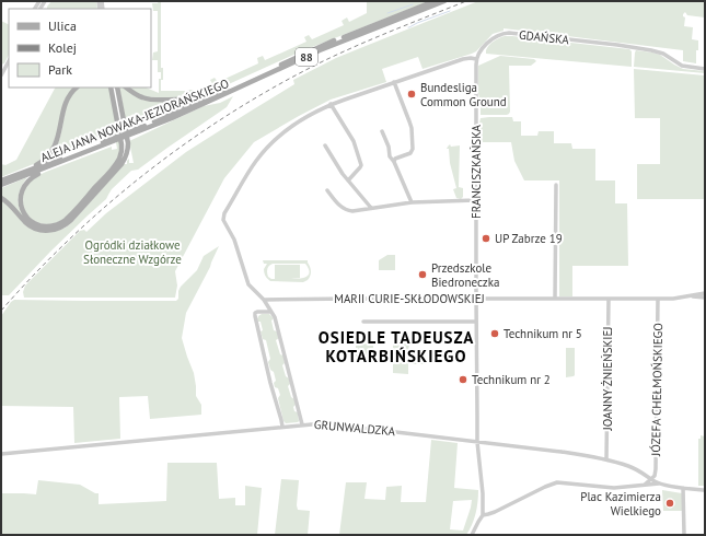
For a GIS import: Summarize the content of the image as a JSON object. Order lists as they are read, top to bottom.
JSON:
{
  "streets": {
    "main road": ["88", "ALEJA JANA NOWAKA-JEZIORAŃSKIEGO"],
    "street": [
      "GDAŃSKA",
      "FRANCISZKAŃSKA",
      "MARII CURIE-SKŁODOWSKIEJ",
      "JOANNY ŻNIEŃSKIEJ",
      "JÓZEFA CHEŁMOŃSKIEGO",
      "GRUNWALDZKA"
    ]
  },
  "crossings": [
    ["GDAŃSKA", "FRANCISZKAŃSKA"],
    ["FRANCISZKAŃSKA", "MARII CURIE-SKŁODOWSKIEJ"],
    ["FRANCISZKAŃSKA", "GRUNWALDZKA"],
    ["MARII CURIE-SKŁODOWSKIEJ", "JOANNY ŻNIEŃSKIEJ"],
    ["MARII CURIE-SKŁODOWSKIEJ", "JÓZEFA CHEŁMOŃSKIEGO"],
    ["JOANNY ŻNIEŃSKIEJ", "GRUNWALDZKA"],
    ["JÓZEFA CHEŁMOŃSKIEGO", "GRUNWALDZKA"]
  ],
  "districts": ["OSIEDLE TADEUSZA KOTARBIŃSKIEGO"],
  "parks": ["Ogródki działkowe Słoneczne Wzgórze"],
  "places": [
    "Bundesliga Common Ground",
    "UP Zabrze 19",
    "Przedszkole Biedroneczka",
    "Technikum nr 5",
    "Technikum nr 2",
    "Plac Kazimierza Wielkiego"
  ],
  "legend": ["Ulica", "Kolej", "Park"]
}
